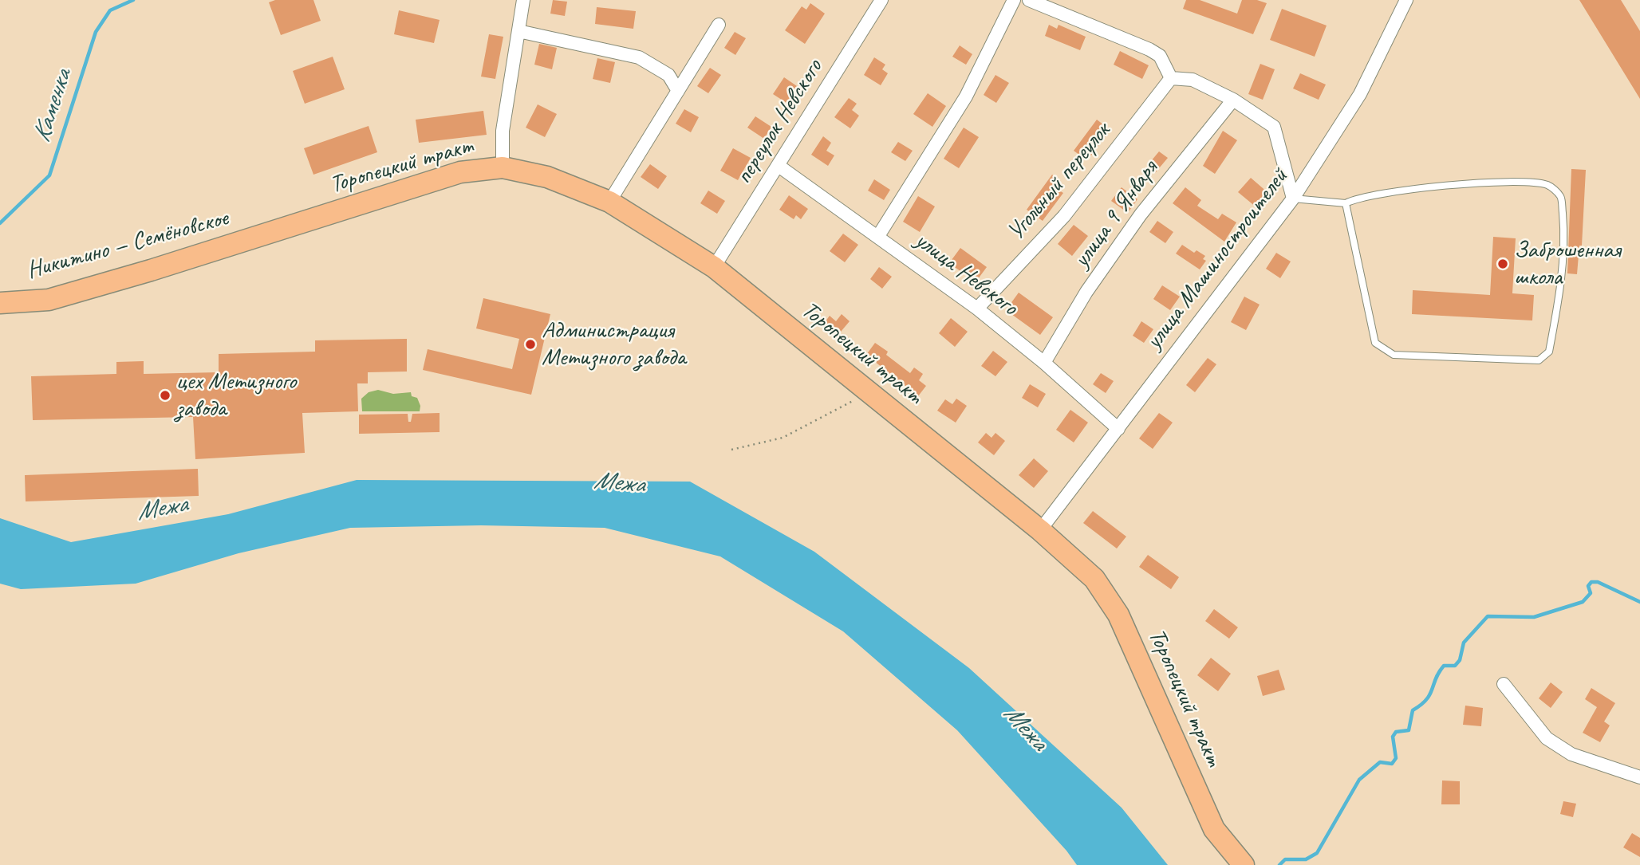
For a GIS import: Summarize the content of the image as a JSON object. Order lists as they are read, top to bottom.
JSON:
{
  "streets": {
    "main road": ["Торопецкий тракт", "Никитино — Семёновское"],
    "street": [
      "переулок Невского",
      "Угольный переулок",
      "улица 9 Января",
      "улица Машиностроителей",
      "улица Невского"
    ]
  },
  "crossings": [
    ["переулок Невского", "Торопецкий тракт"],
    ["переулок Невского", "улица Невского"],
    ["Торопецкий тракт", "Никитино — Семёновское"],
    ["Торопецкий тракт", "улица Машиностроителей"],
    ["Угольный переулок", "улица Невского"],
    ["улица 9 Января", "улица Невского"],
    ["улица Машиностроителей", "улица Невского"]
  ],
  "water": ["Каменка", "Межа"],
  "places": ["Заброшенная школа", "Администрация Метизного завода", "цех Метизного завода"]
}
